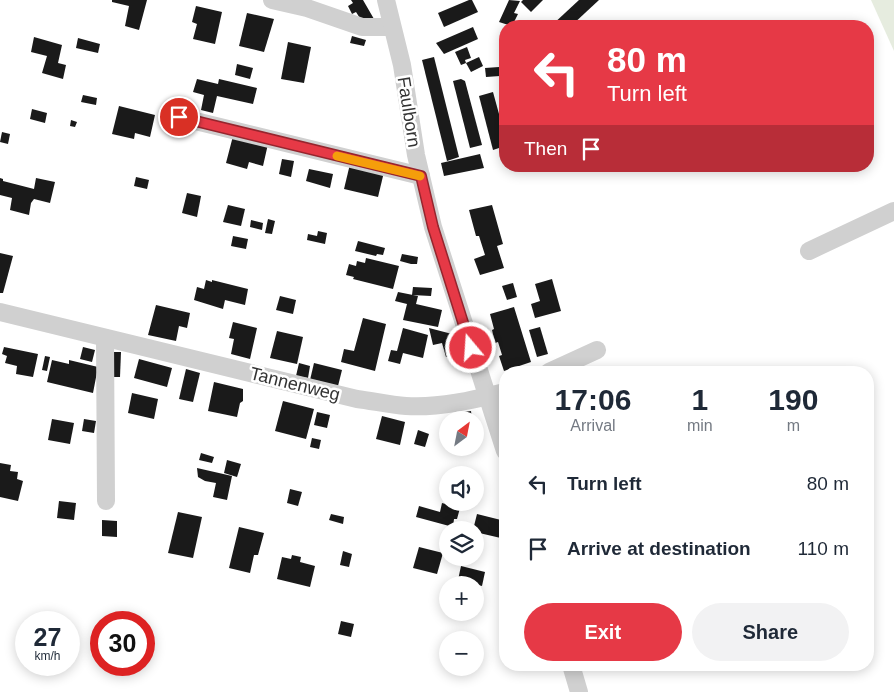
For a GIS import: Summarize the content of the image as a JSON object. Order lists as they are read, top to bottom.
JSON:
{
  "streets": {
    "street": ["Faulborn", "Tannenweg"]
  },
  "crossings": [
    ["Faulborn", "Tannenweg"]
  ],
  "north": "top right",
  "page": {
    "turn": ["80 m", "Turn left"],
    "then": "Then",
    "eta": [
      "17:06",
      "Arrival",
      "1",
      "min",
      "190",
      "m"
    ],
    "map_buttons": ["+", "−"],
    "list": [
      {
        "name": "Turn left",
        "value": "80 m"
      },
      {
        "name": "Arrive at destination",
        "value": "110 m"
      }
    ],
    "buttons": ["Exit", "Share"],
    "speed": "27 km/h",
    "limit": "30"
  }
}
